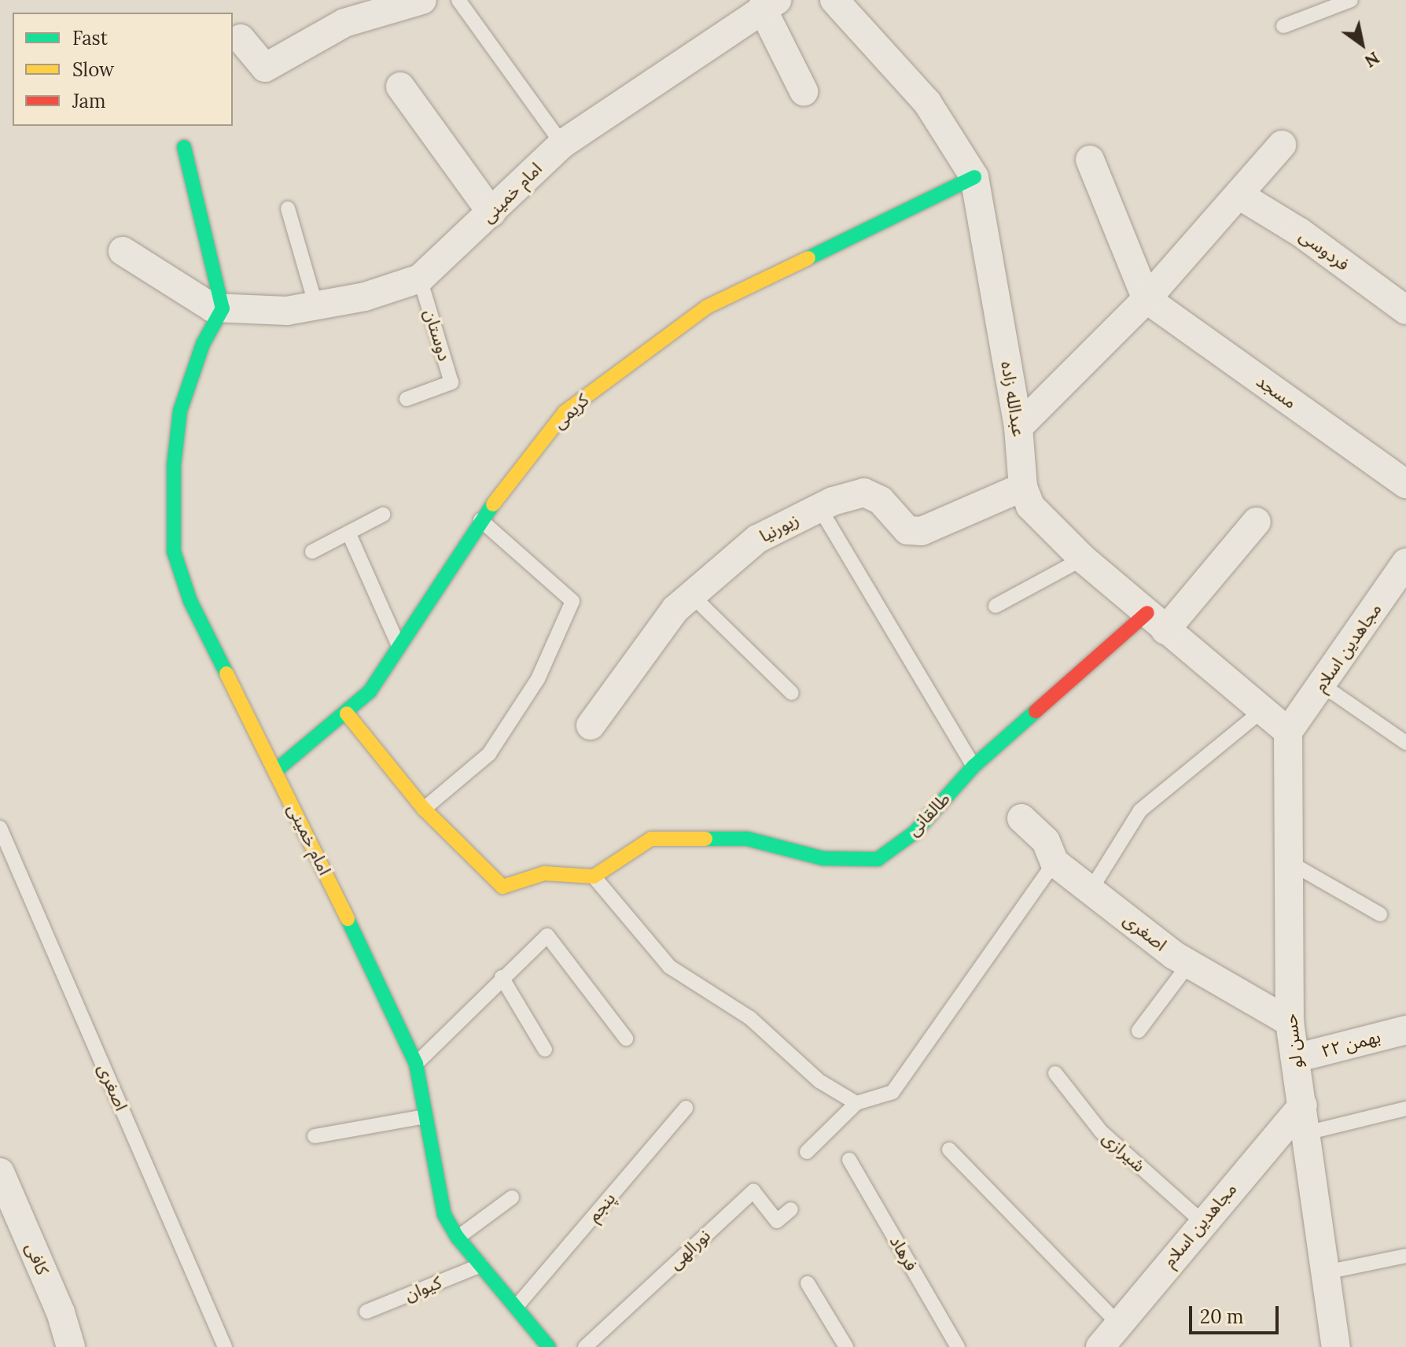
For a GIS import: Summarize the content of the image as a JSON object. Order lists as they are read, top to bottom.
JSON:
{
  "streets": {
    "street": [
      "امام خمینی",
      "فردوسی",
      "مسجد",
      "عبدالله زاده",
      "کریمی",
      "زیورنیا",
      "مجاهدین اسلام",
      "طالقانی",
      "اصغری",
      "حسن لو",
      "۲۲ بهمن",
      "کافی"
    ],
    "lane": [
      "دوستان",
      "شیرازی",
      "پنجم",
      "نورالهی",
      "فرهاد",
      "کیوان"
    ]
  },
  "crossings": [
    ["امام خمینی", "دوستان"],
    ["امام خمینی", "کریمی"],
    ["امام خمینی", "پنجم"],
    ["امام خمینی", "کیوان"],
    ["عبدالله زاده", "کریمی"],
    ["عبدالله زاده", "زیورنیا"],
    ["عبدالله زاده", "مجاهدین اسلام"],
    ["عبدالله زاده", "طالقانی"],
    ["عبدالله زاده", "حسن لو"],
    ["مجاهدین اسلام", "حسن لو"],
    ["مجاهدین اسلام", "شیرازی"],
    ["اصغری", "حسن لو"],
    ["حسن لو", "۲۲ بهمن"]
  ],
  "legend": ["Fast", "Slow", "Jam"],
  "scale_bar": "20 m",
  "north": "bottom right"
}
